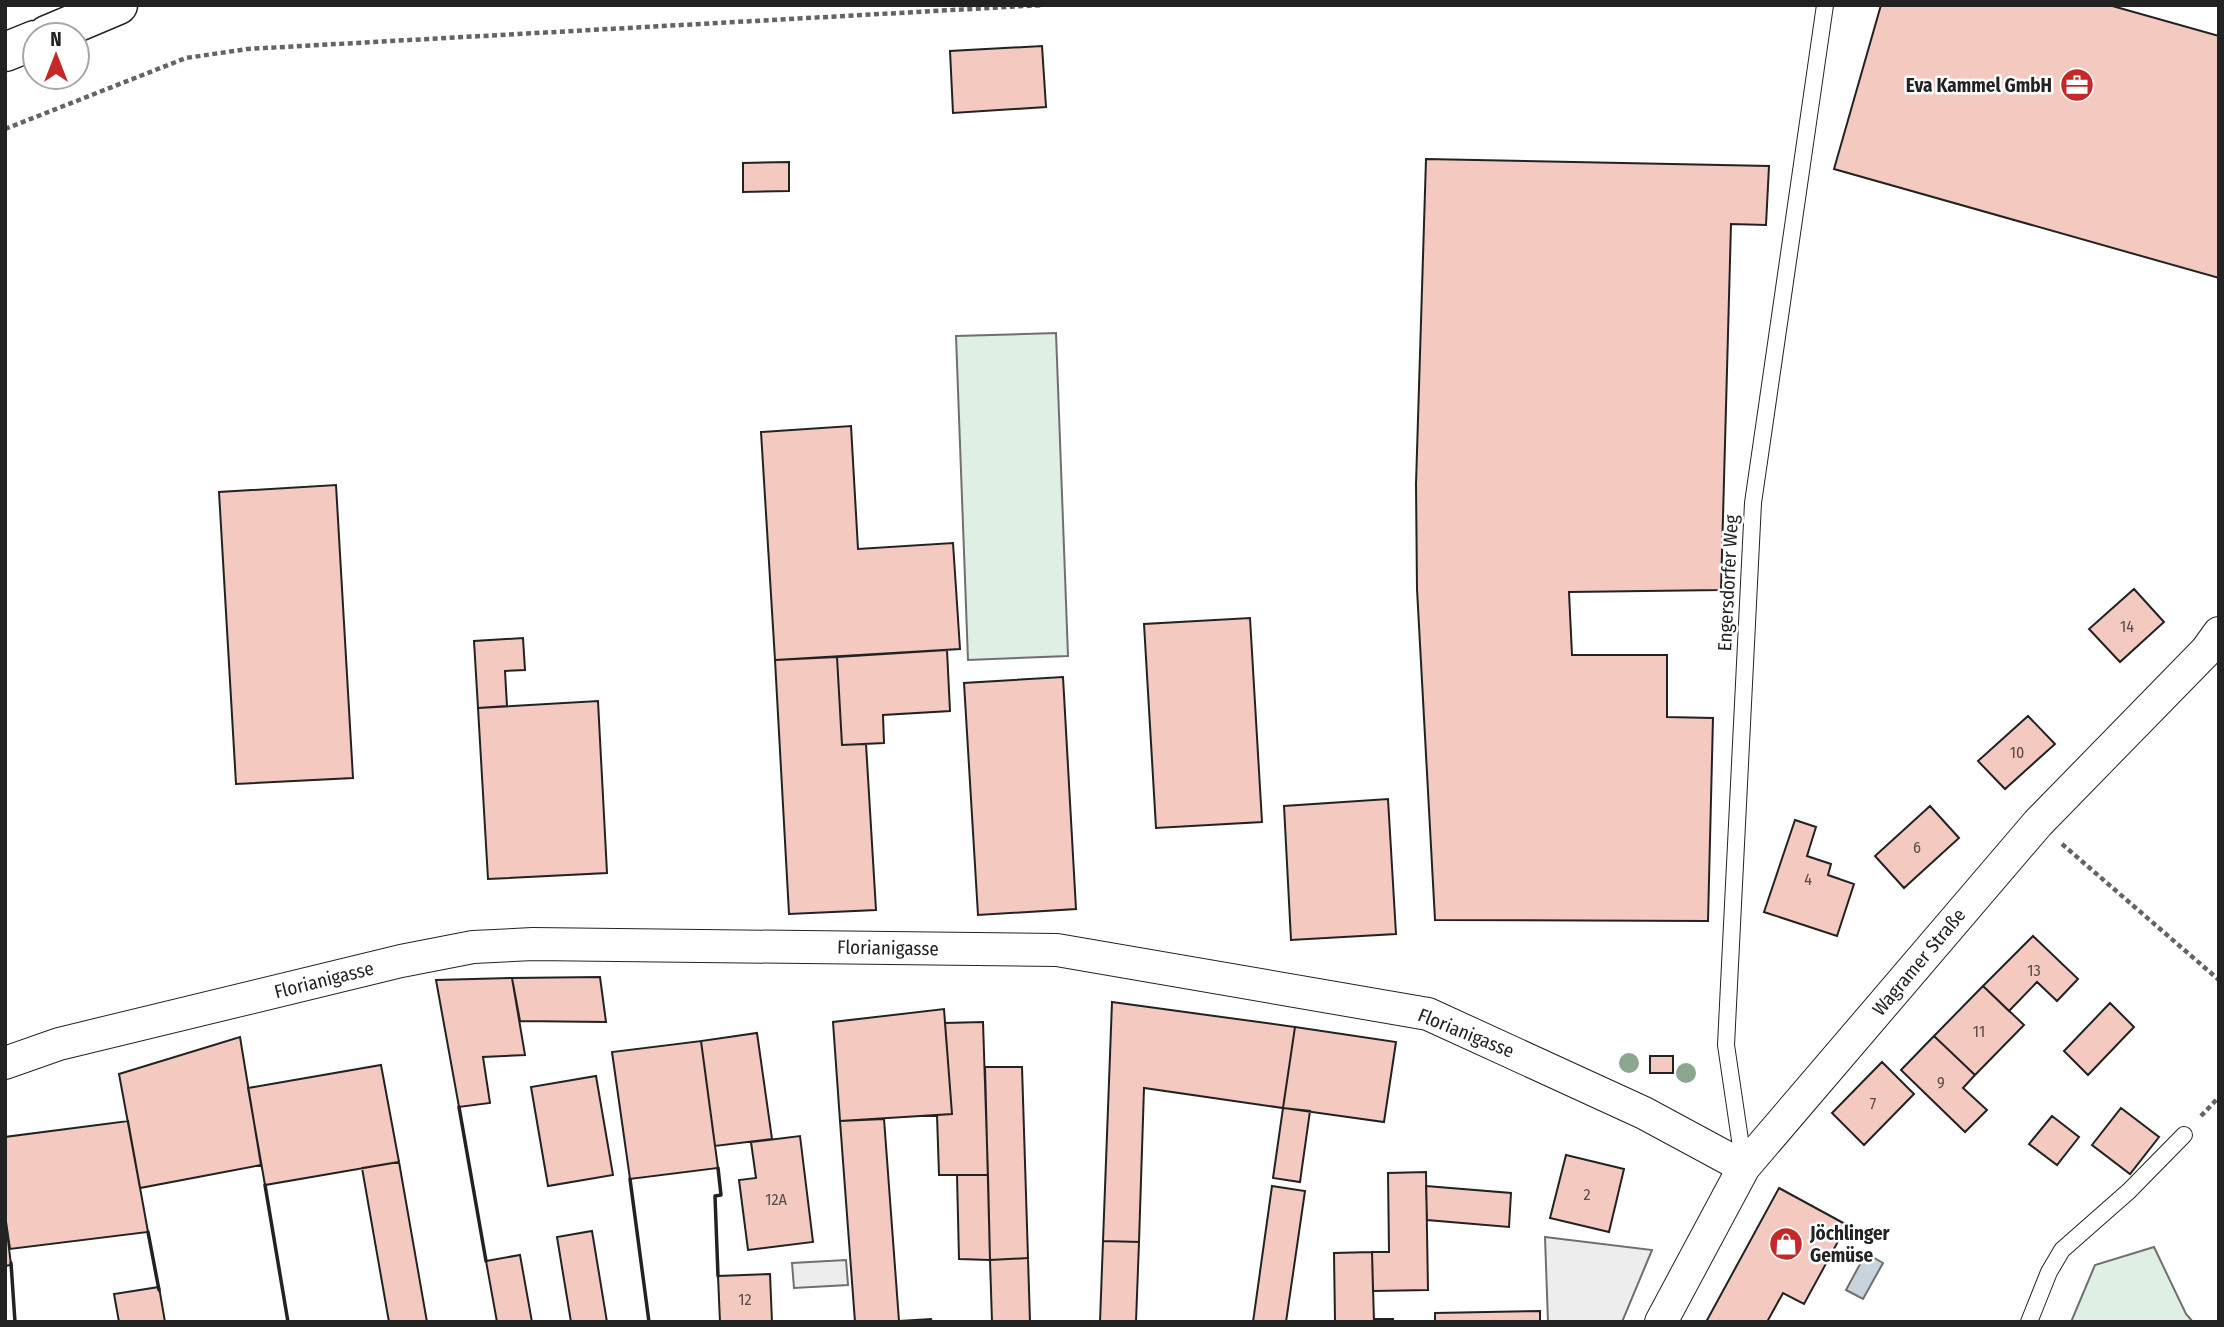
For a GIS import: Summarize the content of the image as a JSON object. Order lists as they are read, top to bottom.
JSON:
{
  "streets": {
    "street": ["Florianigasse", "Wagramer Straße"],
    "lane": ["Engersdorfer Weg"]
  },
  "crossings": [
    ["Engersdorfer Weg", "Florianigasse"],
    ["Engersdorfer Weg", "Wagramer Straße"],
    ["Florianigasse", "Wagramer Straße"]
  ],
  "places": {
    "office": ["Eva Kammel GmbH"],
    "shop": ["Jöchlinger Gemüse"]
  },
  "house_numbers": [
    "14",
    "10",
    "6",
    "4",
    "13",
    "11",
    "9",
    "7",
    "2",
    "12A",
    "12"
  ],
  "north": "top"
}
